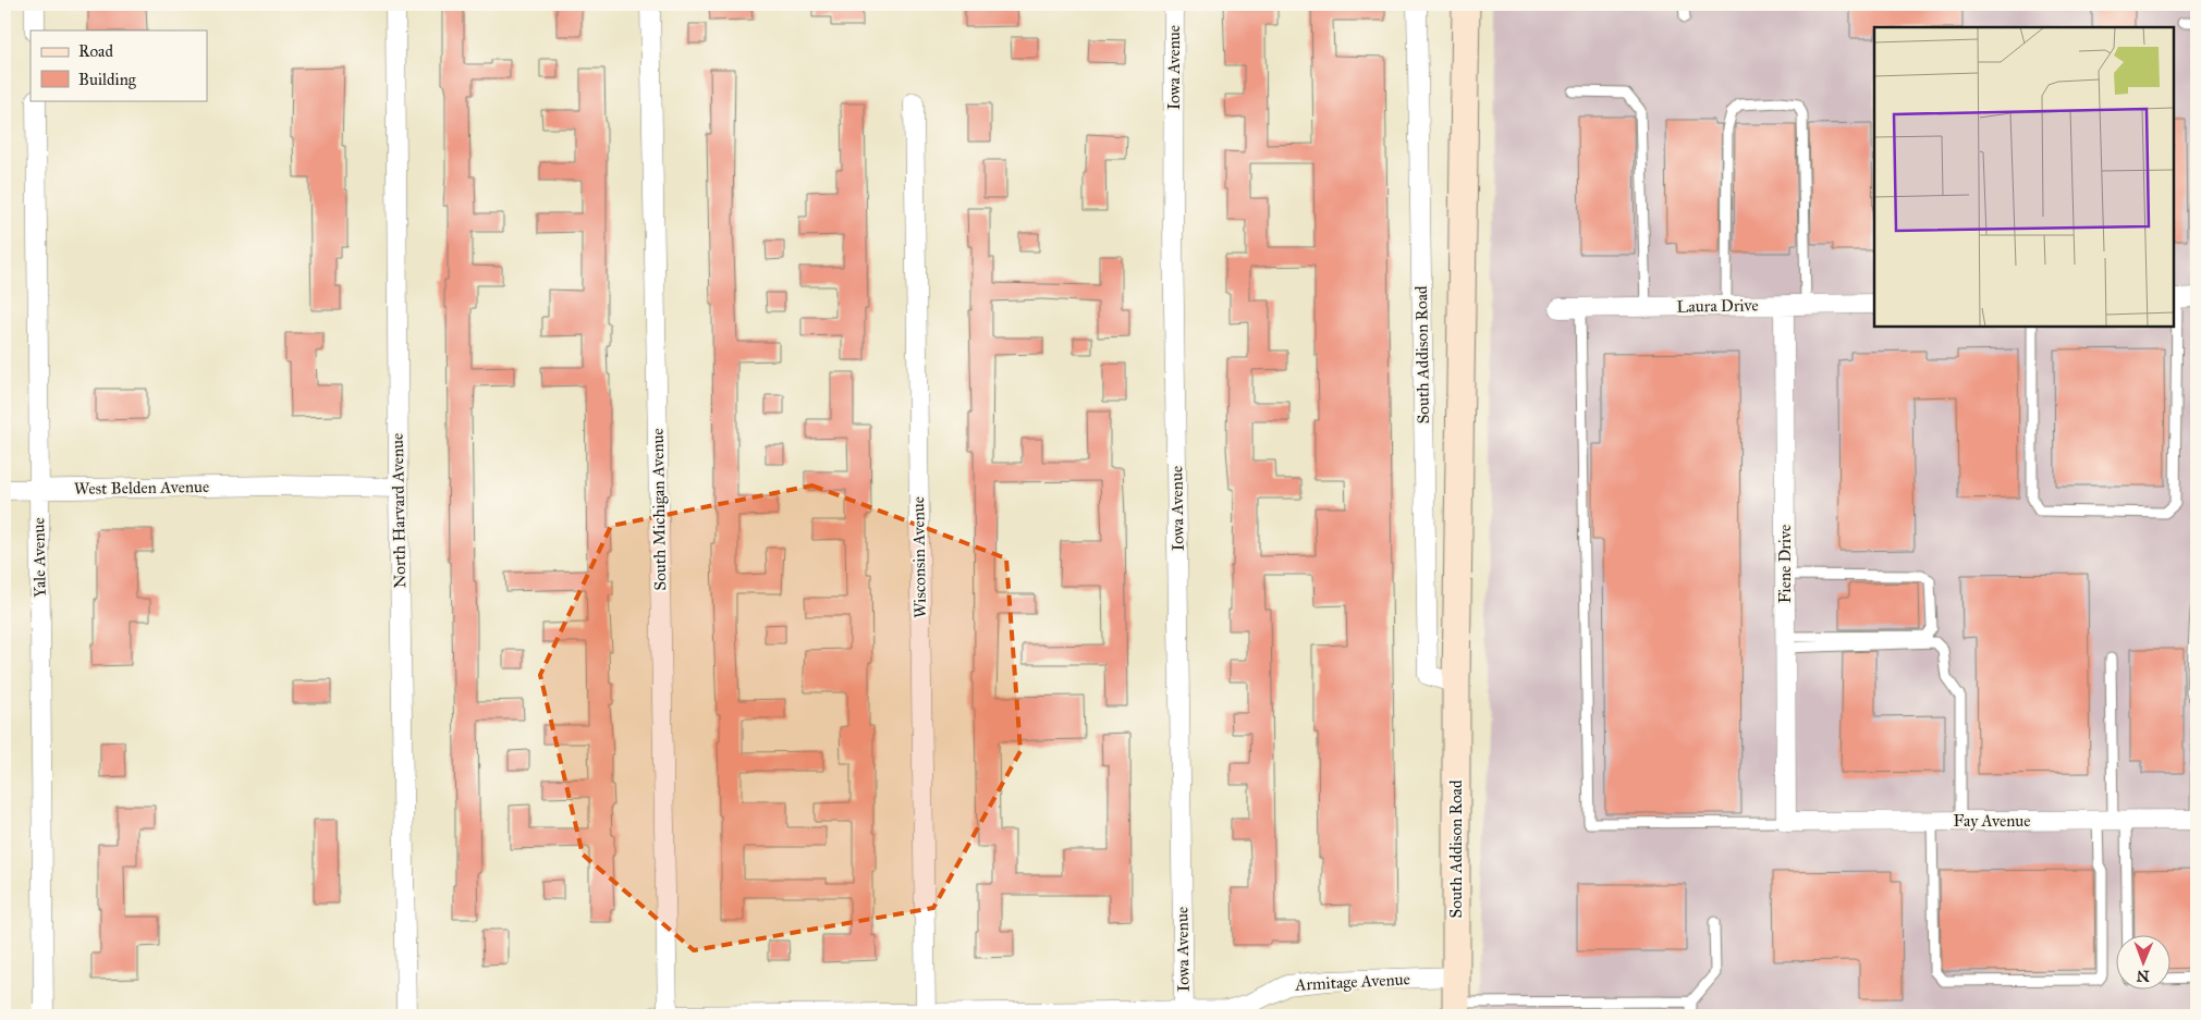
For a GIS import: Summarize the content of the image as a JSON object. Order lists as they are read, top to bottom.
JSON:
{
  "streets": {
    "street": [
      "Iowa Avenue",
      "Laura Drive",
      "South Addison Road",
      "West Belden Avenue",
      "South Michigan Avenue",
      "North Harvard Avenue",
      "Yale Avenue",
      "Wisconsin Avenue",
      "Fiene Drive",
      "Fay Avenue",
      "Armitage Avenue"
    ]
  },
  "crossings": [
    ["Iowa Avenue", "Armitage Avenue"],
    ["Laura Drive", "Fiene Drive"],
    ["South Addison Road", "Armitage Avenue"],
    ["West Belden Avenue", "North Harvard Avenue"],
    ["West Belden Avenue", "Yale Avenue"],
    ["South Michigan Avenue", "Armitage Avenue"],
    ["Wisconsin Avenue", "Armitage Avenue"],
    ["Fiene Drive", "Fay Avenue"]
  ],
  "legend": ["Road", "Building"],
  "north": "bottom"
}
